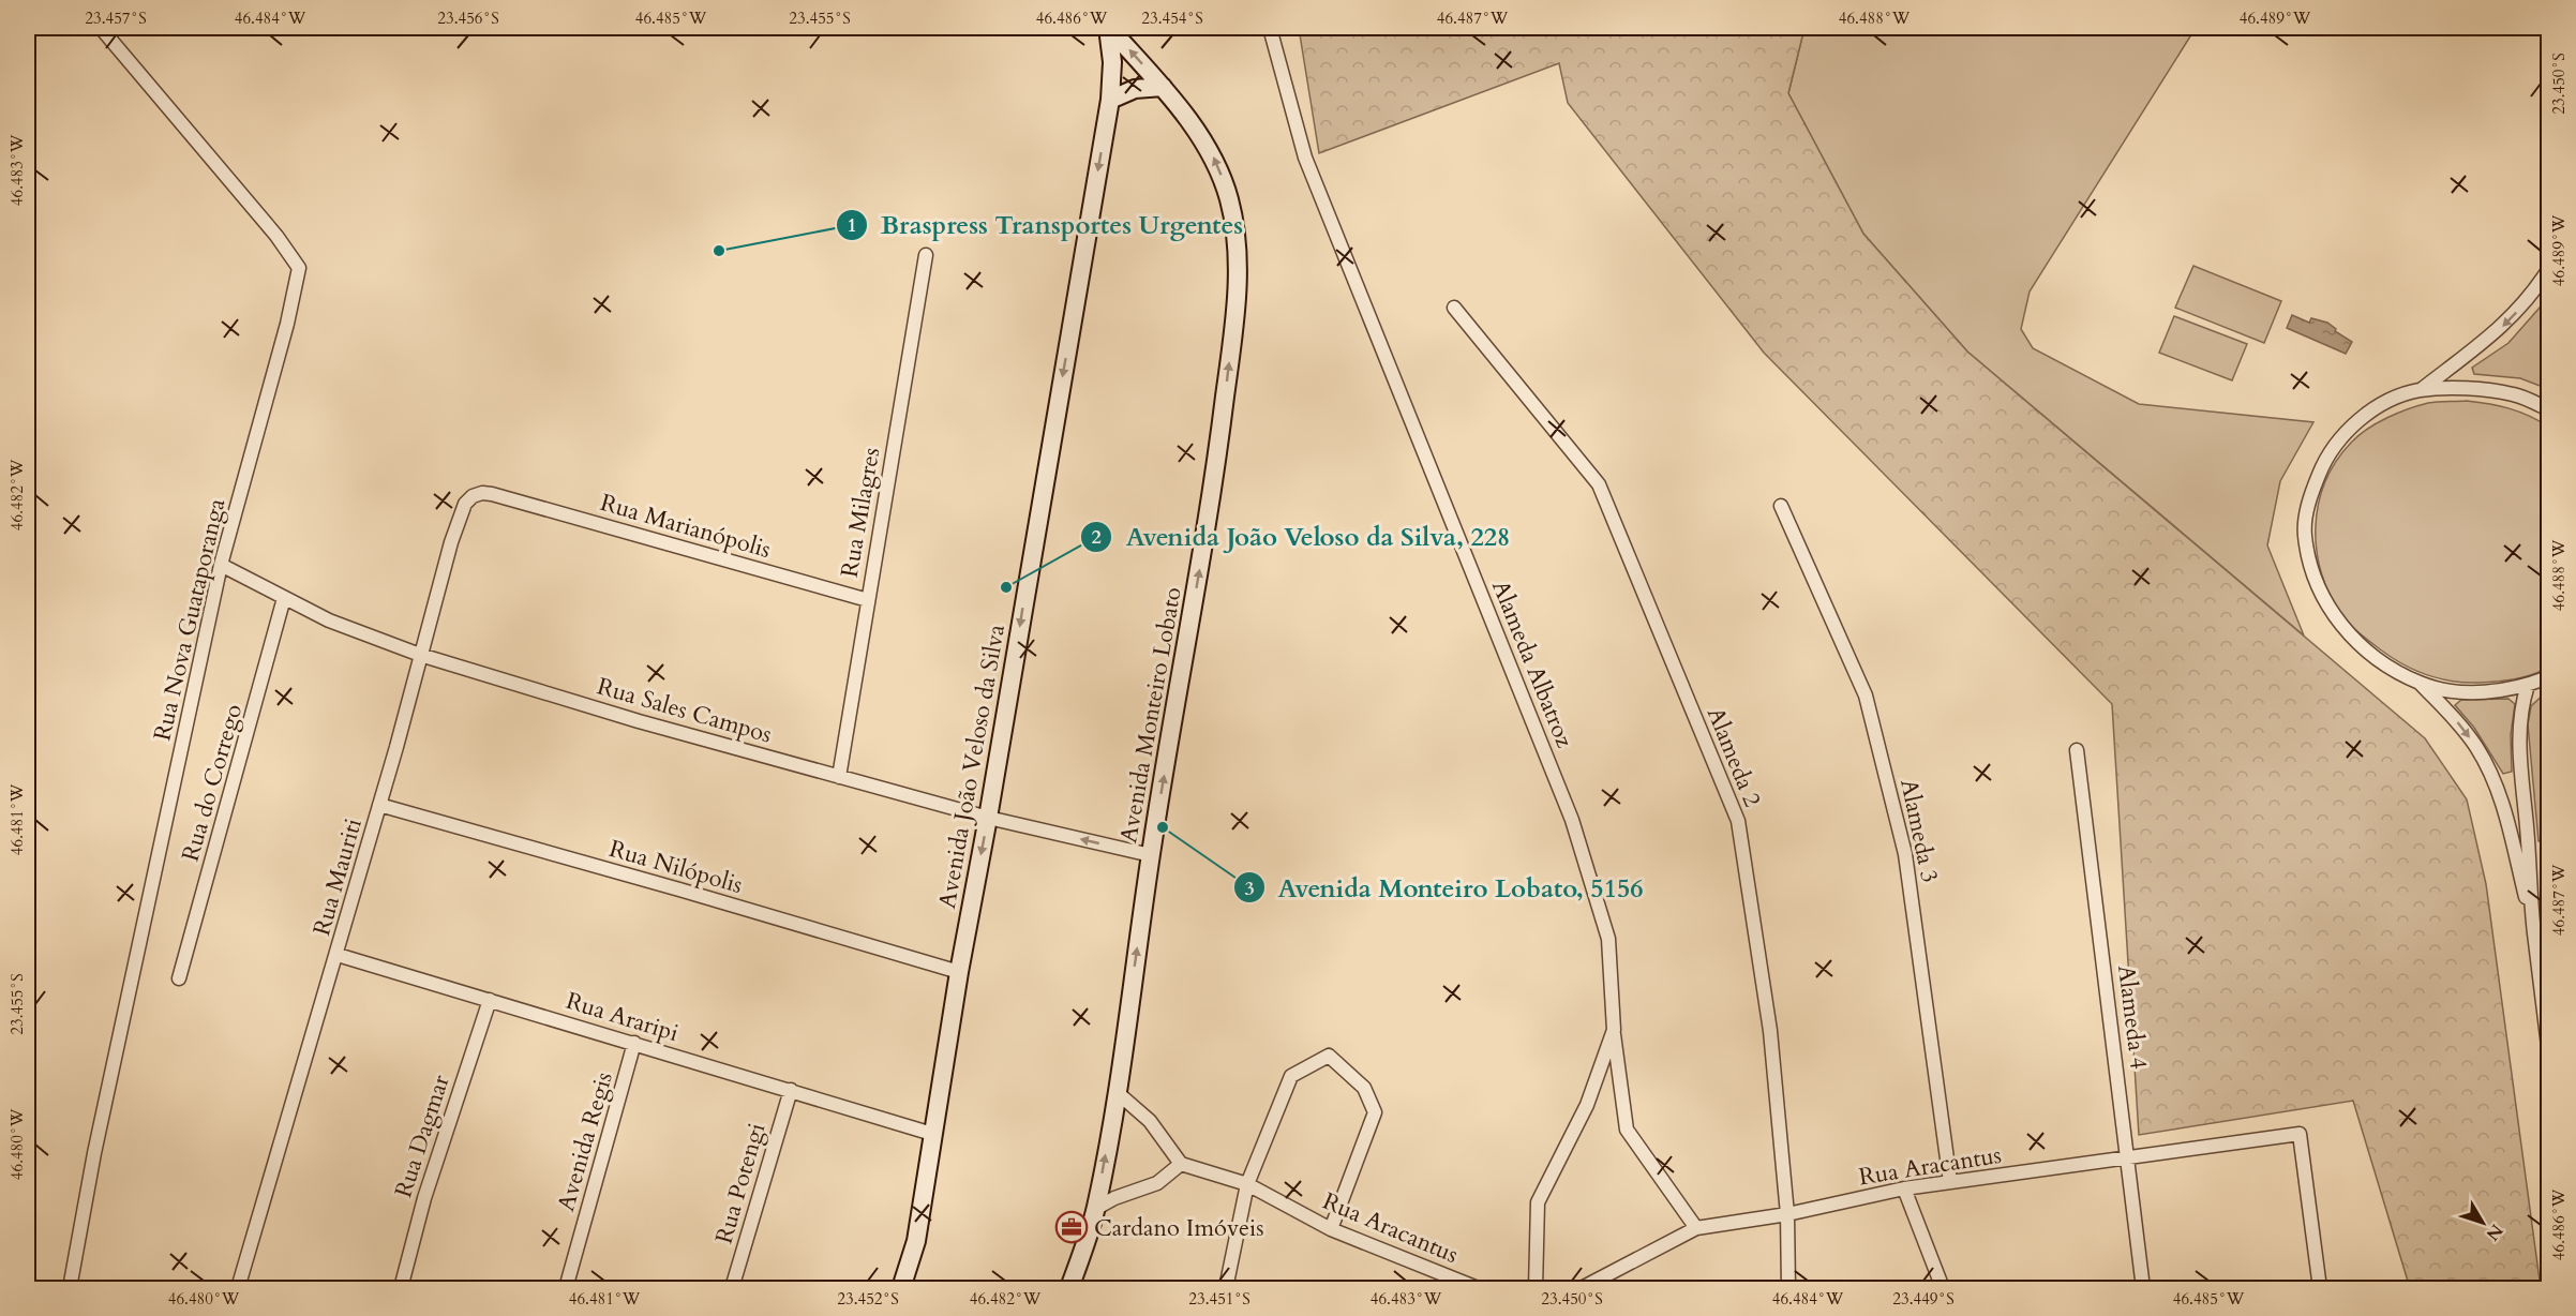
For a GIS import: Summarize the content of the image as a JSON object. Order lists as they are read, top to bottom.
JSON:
{
  "streets": {
    "street": [
      "Rua Milagres",
      "Rua Marianópolis",
      "Rua Nova Guataporanga",
      "Alameda Albatroz",
      "Rua Sales Campos",
      "Avenida Monteiro Lobato",
      "Alameda 2",
      "Avenida João Veloso da Silva",
      "Rua do Corrego",
      "Alameda 3",
      "Rua Nilópolis",
      "Rua Mauriti",
      "Rua Araripi",
      "Alameda 4",
      "Rua Dagmar",
      "Avenida Regis",
      "Rua Aracantus",
      "Rua Potengi"
    ]
  },
  "crossings": [
    ["Rua Milagres", "Rua Marianópolis"],
    ["Rua Milagres", "Rua Sales Campos"],
    ["Rua Marianópolis", "Rua Mauriti"],
    ["Rua Nova Guataporanga", "Rua Sales Campos"],
    ["Rua Sales Campos", "Avenida Monteiro Lobato"],
    ["Rua Sales Campos", "Avenida João Veloso da Silva"],
    ["Rua Sales Campos", "Rua do Corrego"],
    ["Rua Sales Campos", "Rua Mauriti"],
    ["Avenida Monteiro Lobato", "Avenida João Veloso da Silva"],
    ["Alameda 2", "Rua Aracantus"],
    ["Avenida João Veloso da Silva", "Rua Nilópolis"],
    ["Avenida João Veloso da Silva", "Rua Araripi"],
    ["Alameda 3", "Rua Aracantus"],
    ["Rua Nilópolis", "Rua Mauriti"],
    ["Rua Mauriti", "Rua Araripi"],
    ["Rua Araripi", "Rua Dagmar"],
    ["Rua Araripi", "Avenida Regis"],
    ["Rua Araripi", "Rua Potengi"],
    ["Alameda 4", "Rua Aracantus"]
  ],
  "one_way": ["Avenida Monteiro Lobato", "Avenida João Veloso da Silva"],
  "places": {
    "other": ["Braspress Transportes Urgentes", "Avenida João Veloso da Silva, 228", "Avenida Monteiro Lobato, 5156"],
    "office": ["Cardano Imóveis"]
  },
  "north": "bottom right",
  "coordinates": [
    "23.457°S",
    "46.484°W",
    "23.456°S",
    "46.485°W",
    "23.455°S",
    "46.486°W",
    "23.454°S",
    "46.487°W",
    "46.488°W",
    "46.489°W",
    "23.450°S",
    "46.483°W",
    "46.482°W",
    "46.481°W",
    "46.480°W",
    "23.452°S",
    "23.451°S",
    "23.449°S"
  ]
}
